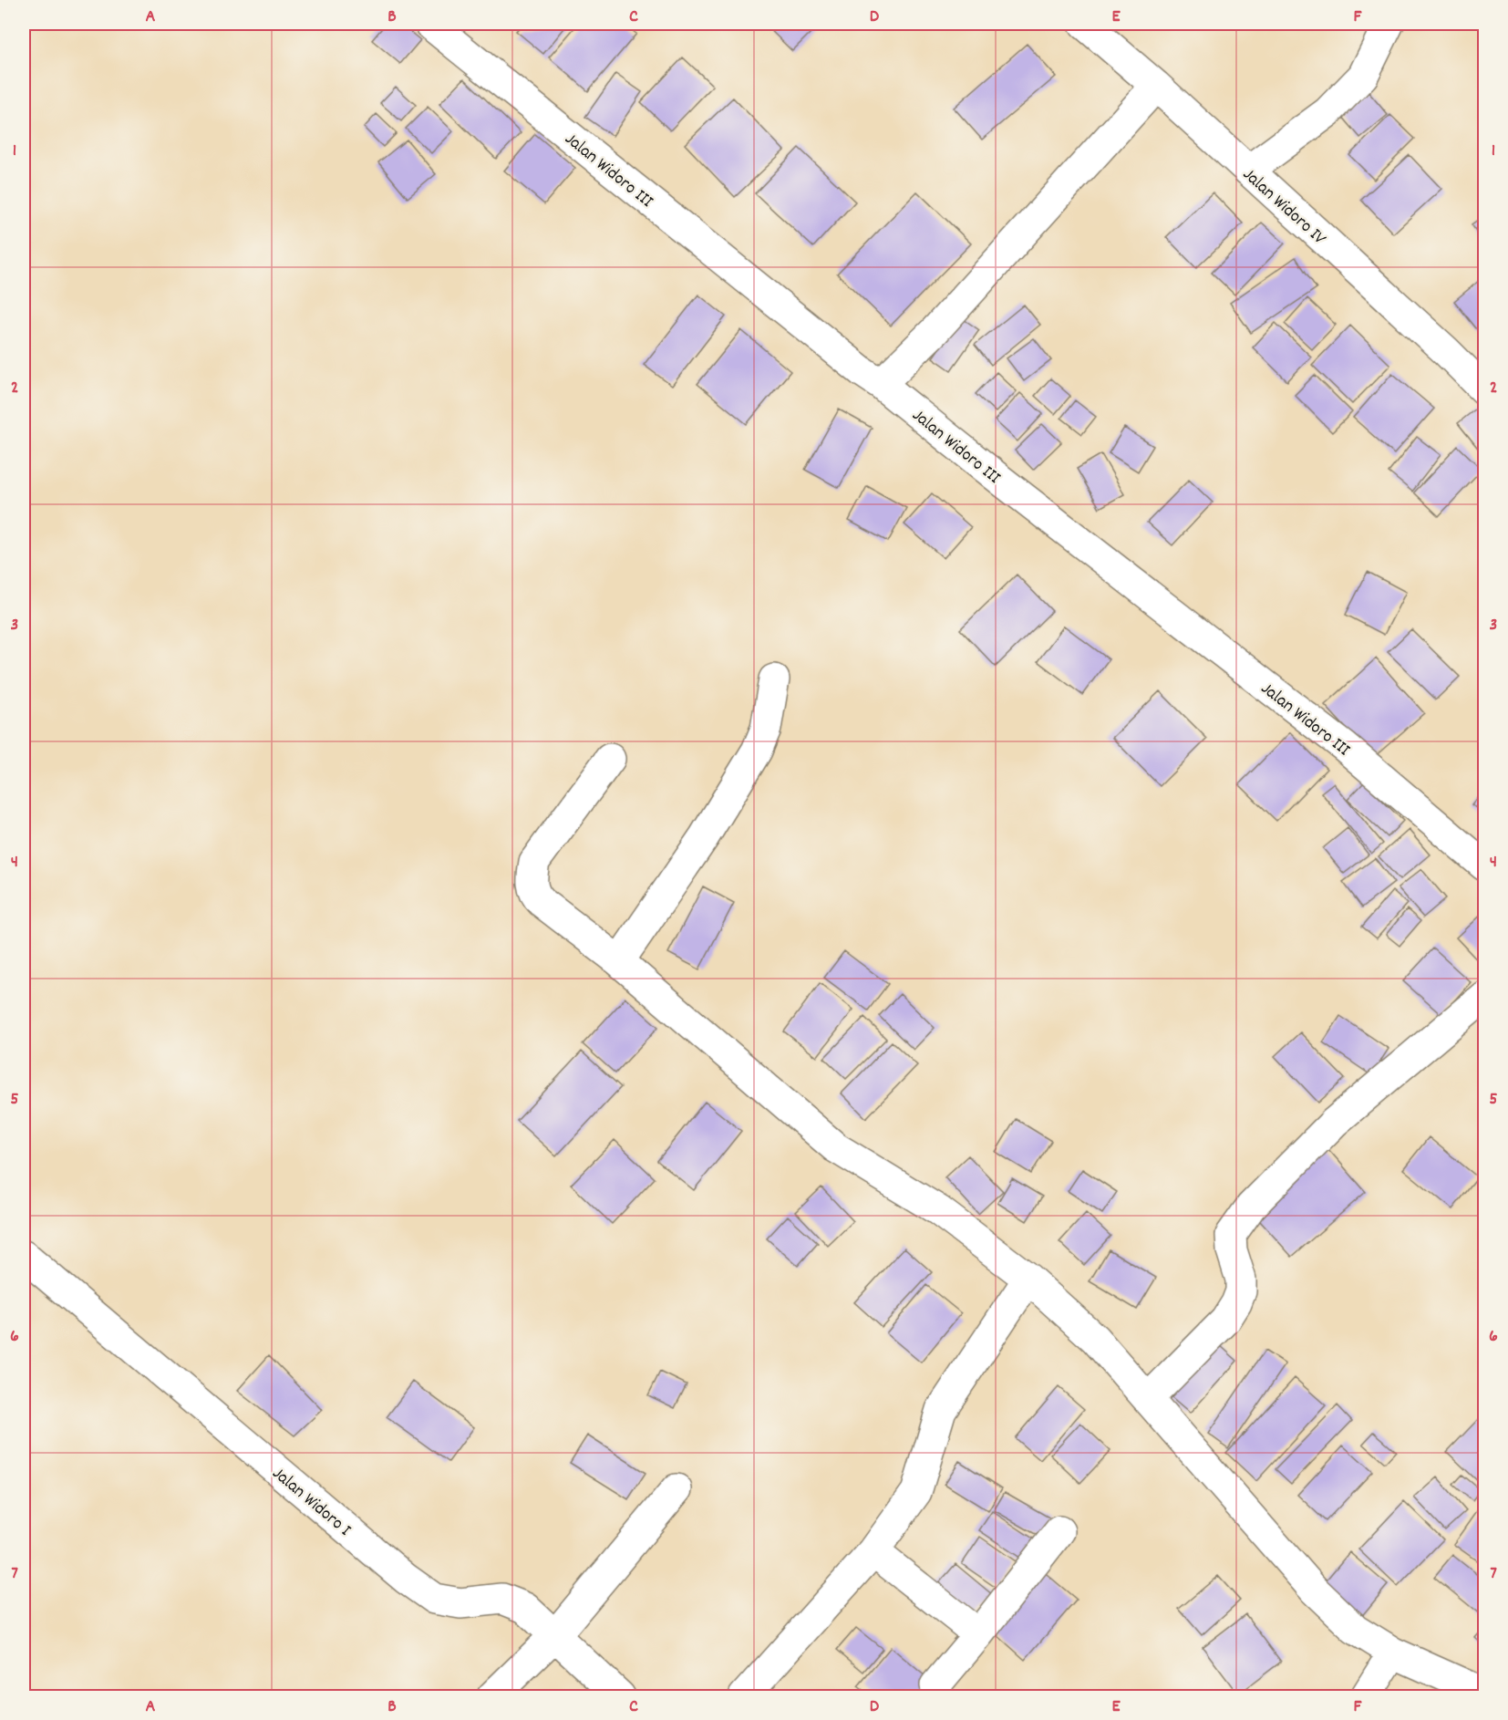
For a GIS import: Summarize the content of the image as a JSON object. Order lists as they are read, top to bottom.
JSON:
{
  "streets": {
    "street": ["Jalan Widoro III", "Jalan Widoro IV", "Jalan Widoro I"]
  },
  "grid": {
    "columns": [
      "A",
      "B",
      "C",
      "D",
      "E",
      "F"
    ],
    "rows": [
      "1",
      "2",
      "3",
      "4",
      "5",
      "6",
      "7"
    ]
  }
}
